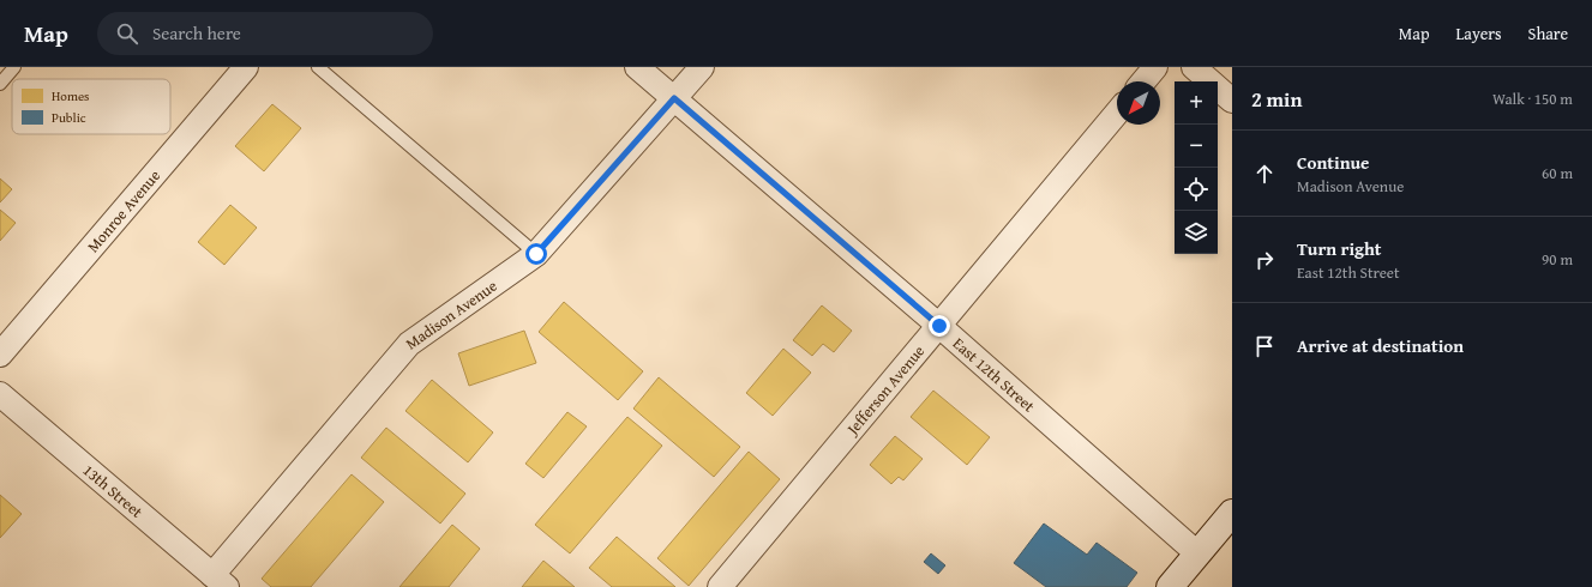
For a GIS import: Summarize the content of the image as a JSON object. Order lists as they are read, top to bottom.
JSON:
{
  "streets": {
    "street": [
      "Monroe Avenue",
      "Madison Avenue",
      "East 12th Street",
      "Jefferson Avenue",
      "13th Street"
    ]
  },
  "crossings": [
    ["Madison Avenue", "East 12th Street"],
    ["Madison Avenue", "13th Street"],
    ["East 12th Street", "Jefferson Avenue"]
  ],
  "legend": ["Homes", "Public"],
  "north": "bottom left",
  "page": {
    "header": "Map",
    "search": "Search here",
    "nav": ["Map", "Layers", "Share"],
    "heading": ["2 min", "Walk · 150 m"],
    "map_buttons": ["+", "−"],
    "list": [
      ["Continue", "Madison Avenue", "60 m"],
      ["Turn right", "East 12th Street", "90 m"],
      "Arrive at destination"
    ]
  }
}
